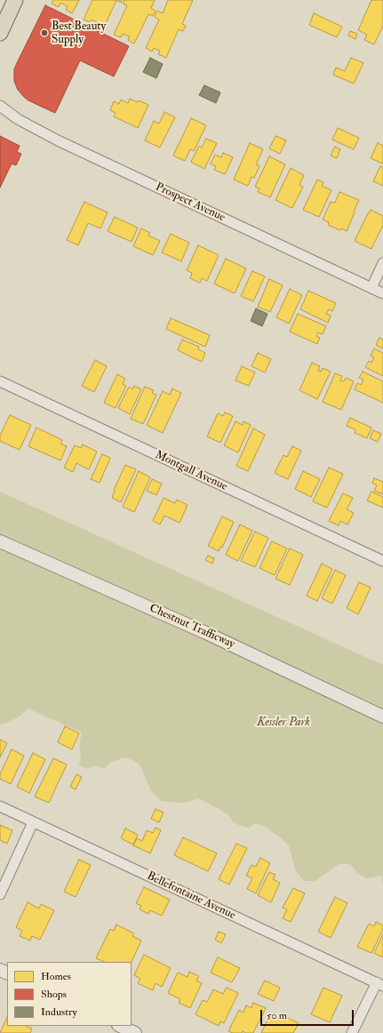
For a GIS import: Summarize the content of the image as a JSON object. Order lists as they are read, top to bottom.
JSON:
{
  "streets": {
    "street": [
      "Prospect Avenue",
      "Montgall Avenue",
      "Chestnut Trafficway",
      "Bellefontaine Avenue"
    ]
  },
  "parks": ["Kessler Park"],
  "places": ["Best Beauty Supply"],
  "legend": ["Homes", "Shops", "Industry"],
  "scale_bar": "50 m"
}
